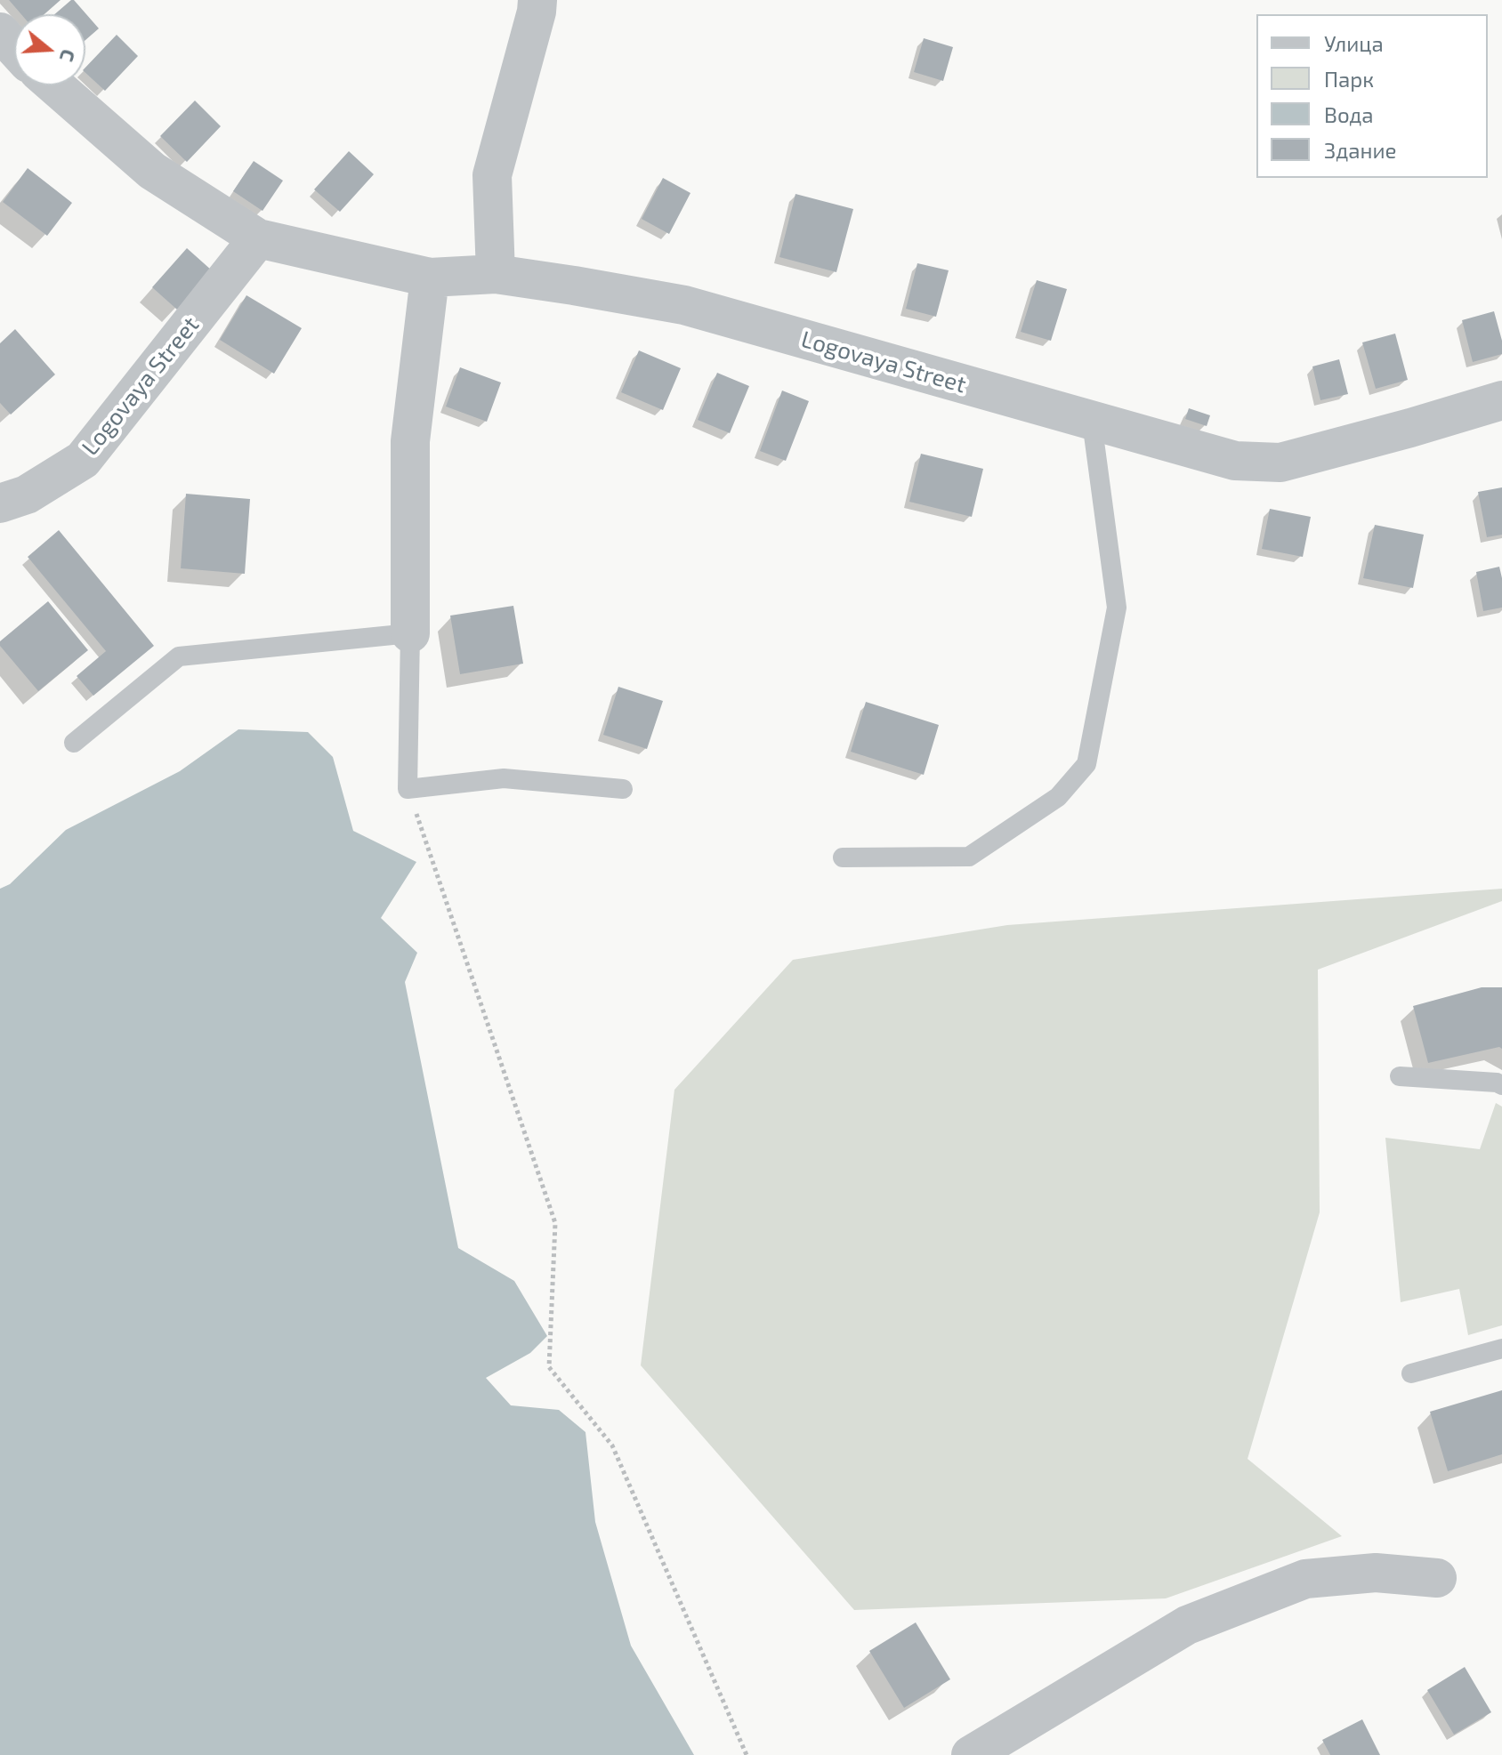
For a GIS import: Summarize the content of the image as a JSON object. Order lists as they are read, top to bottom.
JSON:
{
  "streets": {
    "street": ["Logovaya Street"]
  },
  "legend": [
    "Улица",
    "Парк",
    "Вода",
    "Здание"
  ],
  "north": "right"
}
